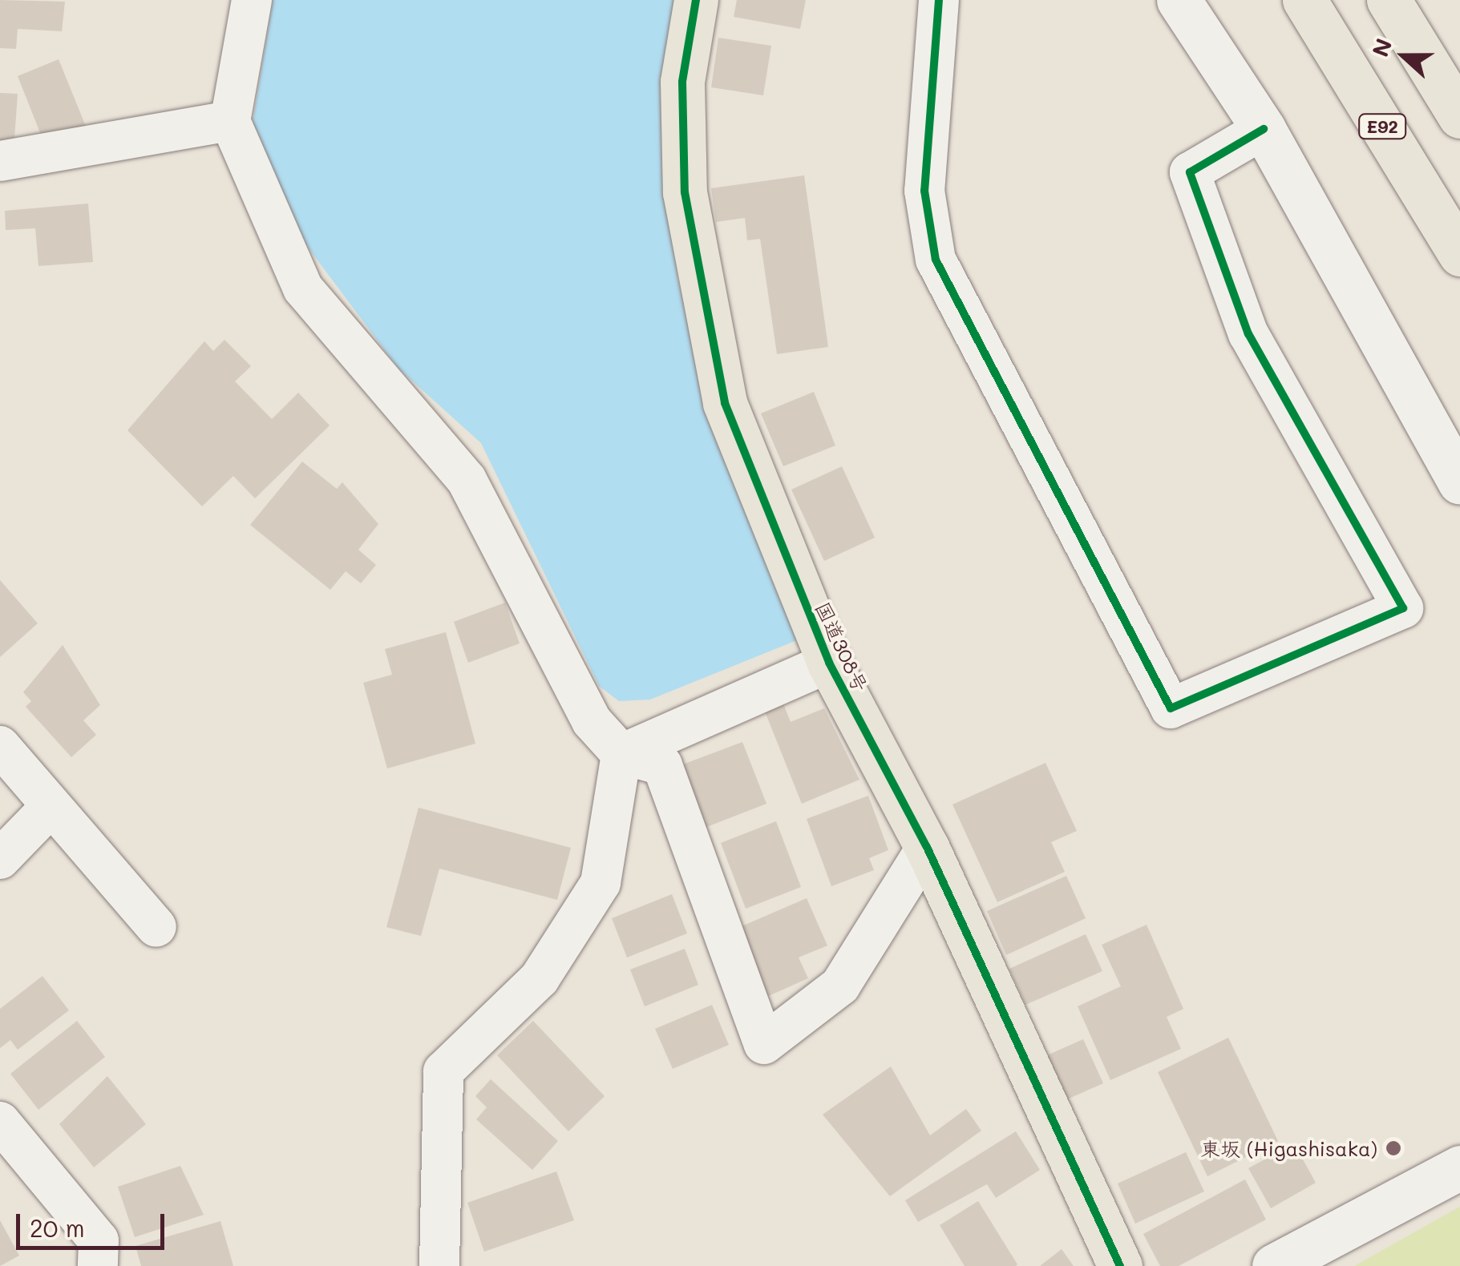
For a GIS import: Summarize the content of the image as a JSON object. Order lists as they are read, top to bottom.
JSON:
{
  "streets": {
    "highway": ["E92", "国道308号"]
  },
  "places": ["東坂 (Higashisaka)"],
  "scale_bar": "20 m",
  "north": "left"
}
